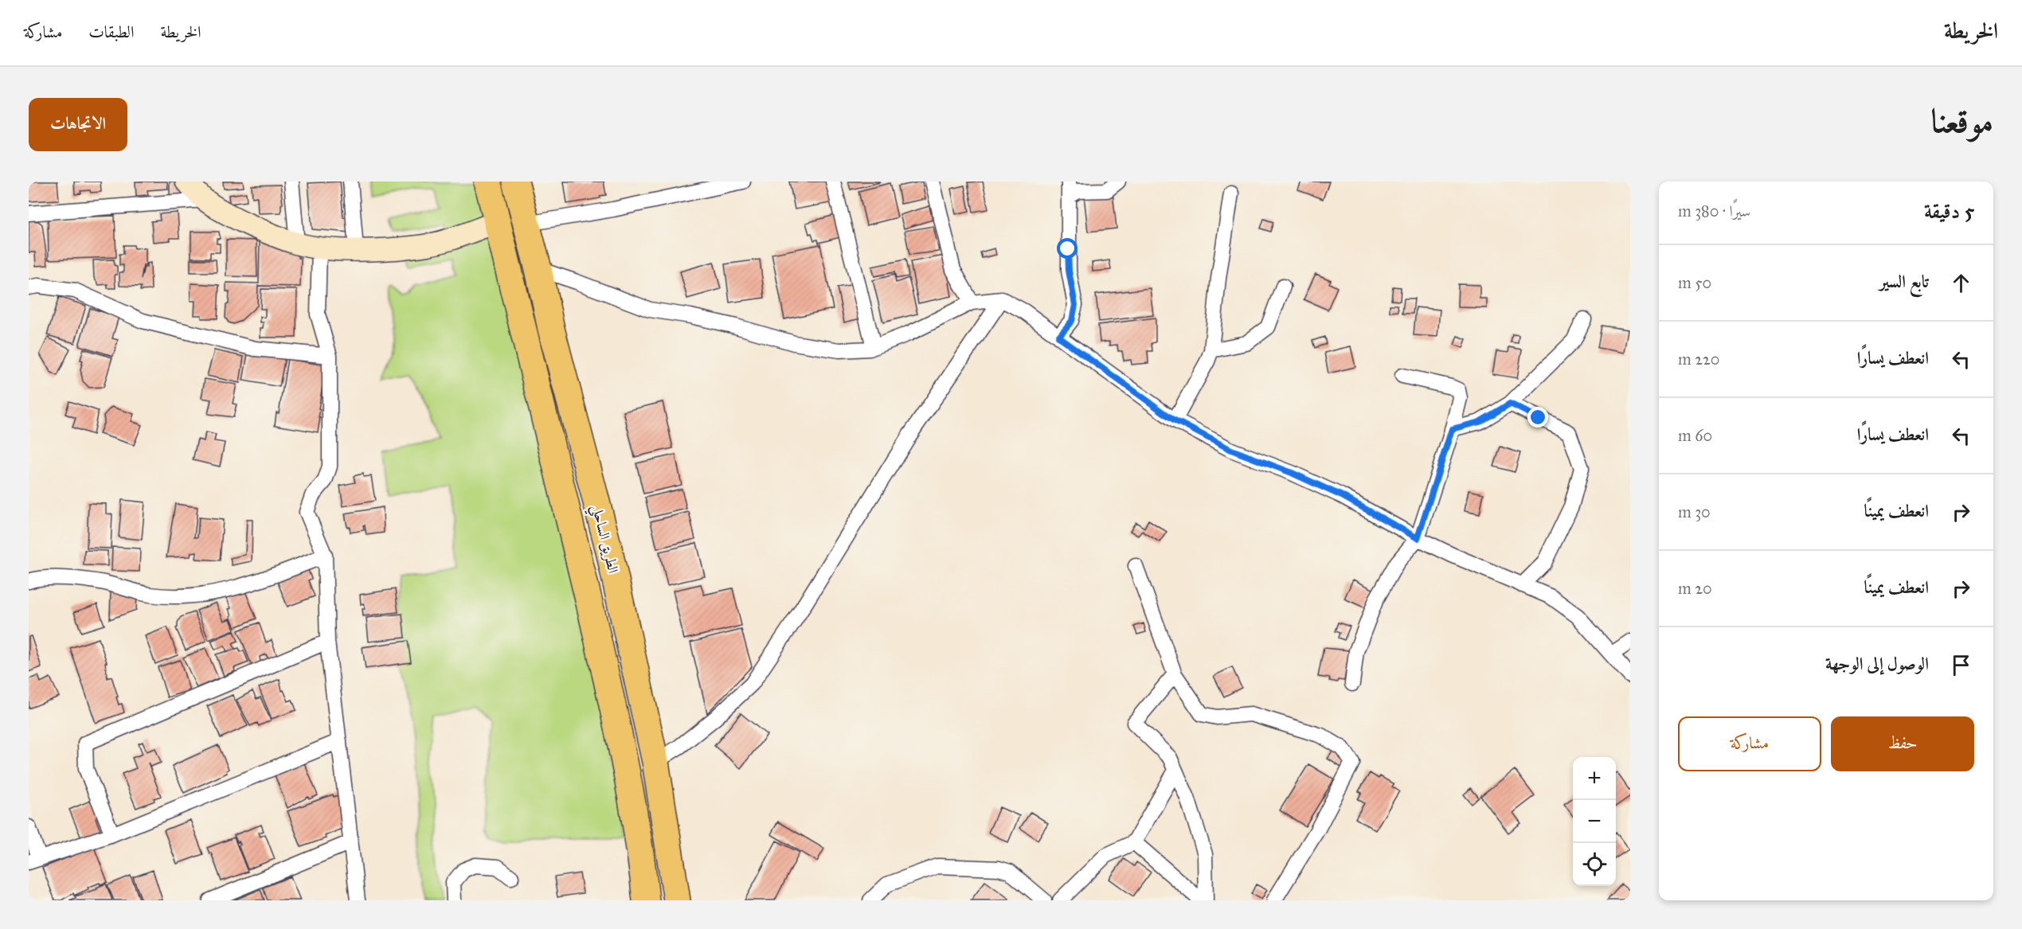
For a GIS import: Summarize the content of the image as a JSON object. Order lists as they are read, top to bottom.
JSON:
{
  "streets": {
    "highway": ["الطريق الساحلي"]
  },
  "page": {
    "header": "الخريطة",
    "nav": ["الخريطة", "الطبقات", "مشاركة"],
    "title": "موقعنا",
    "buttons": [
      "الاتجاهات",
      ["حفظ", "مشاركة"]
    ],
    "heading": ["5 دقيقة", "سيرًا · 380 m"],
    "list": [
      ["تابع السير", "50 m"],
      ["انعطف يسارًا", "220 m"],
      ["انعطف يسارًا", "60 m"],
      ["انعطف يمينًا", "30 m"],
      ["انعطف يمينًا", "20 m"],
      "الوصول إلى الوجهة"
    ],
    "map_buttons": ["+", "−"]
  }
}
